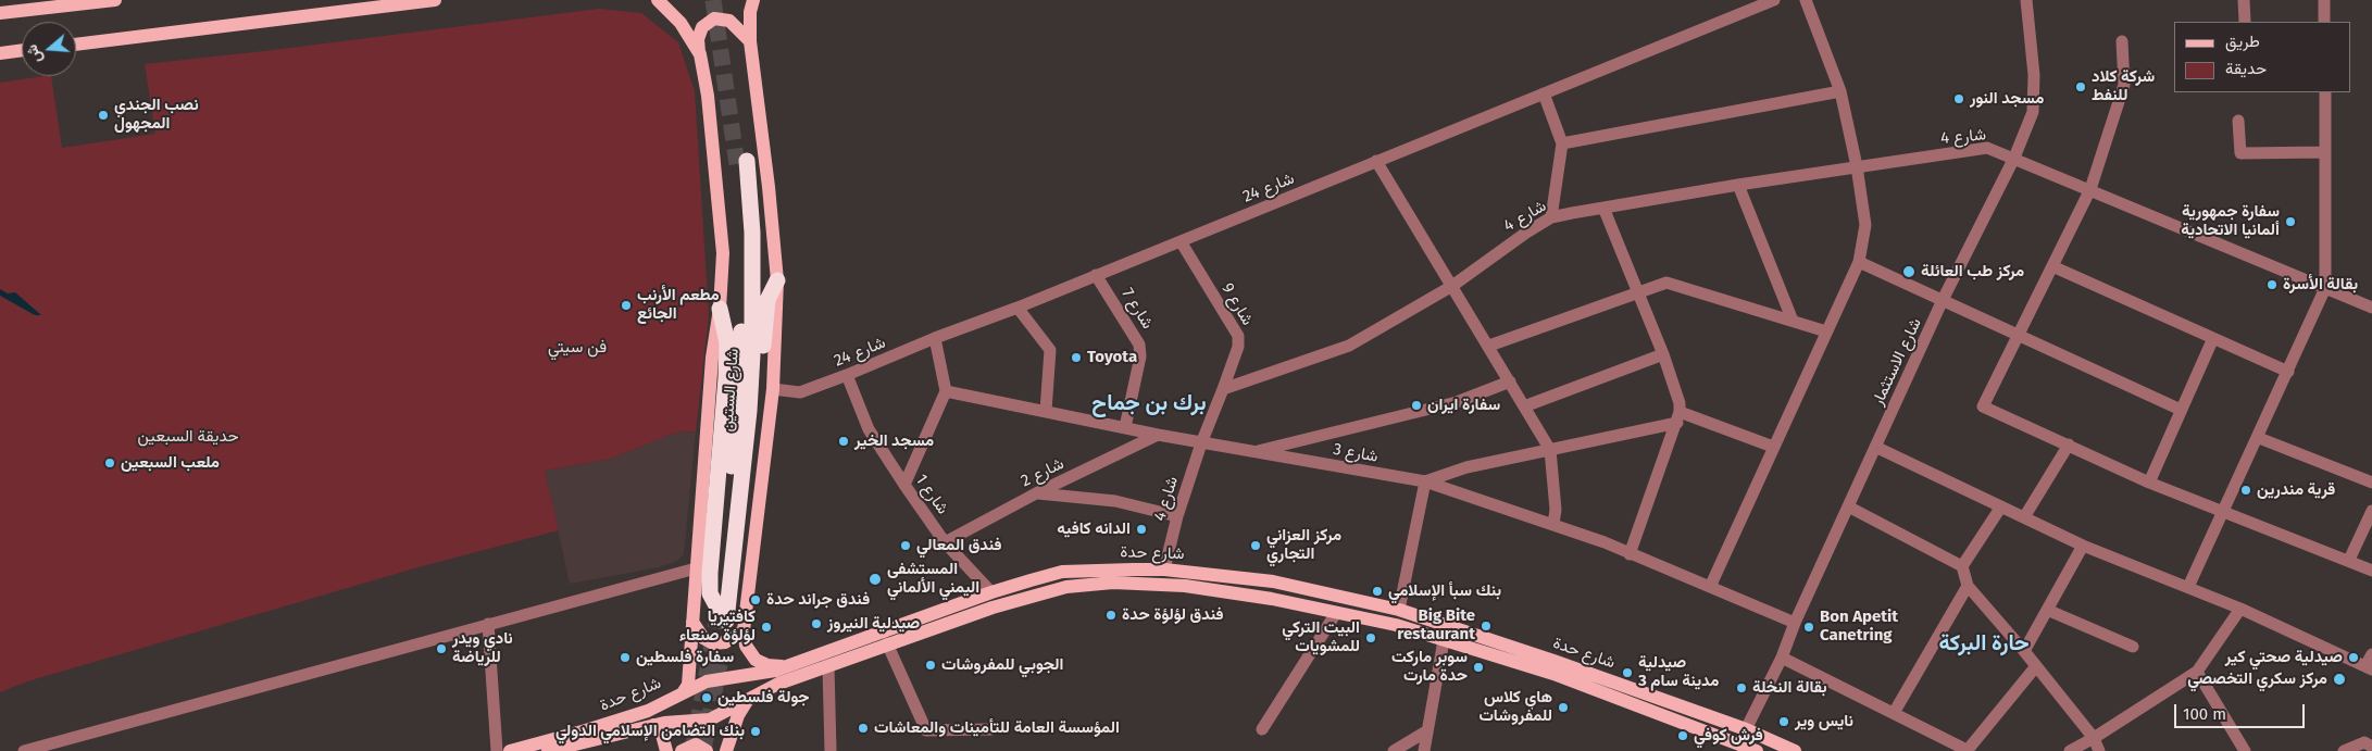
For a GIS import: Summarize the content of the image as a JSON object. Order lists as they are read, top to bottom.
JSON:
{
  "streets": {
    "highway": ["شارع الستين"],
    "main road": ["شارع حدة"],
    "street": [
      "شارع 4",
      "شارع 24",
      "شارع 9",
      "شارع 7",
      "شارع الاستثمار",
      "شارع 3",
      "شارع 2",
      "شارع 1"
    ]
  },
  "crossings": [
    ["شارع 4", "شارع 9"],
    ["شارع 4", "شارع الاستثمار"],
    ["شارع 4", "شارع 3"],
    ["شارع 4", "شارع حدة"],
    ["شارع 24", "شارع 9"],
    ["شارع 24", "شارع 7"],
    ["شارع 24", "شارع 1"],
    ["شارع 7", "شارع 3"],
    ["شارع الاستثمار", "شارع 3"],
    ["شارع الاستثمار", "شارع حدة"],
    ["شارع 3", "شارع 2"],
    ["شارع 2", "شارع 1"],
    ["شارع 1", "شارع حدة"]
  ],
  "districts": ["برك بن جماح", "حارة البركة"],
  "parks": ["فن سيتي", "حديقة السبعين"],
  "places": [
    "شركة كلاد للنفط",
    "مسجد النور",
    "نصب الجندي المجهول",
    "سفارة جمهورية ألمانيا الاتحادية",
    "مركز طب العائلة",
    "بقالة الأسرة",
    "مطعم الأرنب الجائع",
    "Toyota",
    "سفارة ايران",
    "مسجد الخير",
    "ملعب السبعين",
    "قرية مندرين",
    "الدانه كافيه",
    "فندق المعالي",
    "مركز العزاني التجاري",
    "المستشفى اليمني الألماني",
    "بنك سبأ الإسلامي",
    "فندق جراند حدة",
    "فندق لؤلؤة حدة",
    "صيدلية النيروز",
    "Big Bite restaurant",
    "كافتيريا لؤلؤة صنعاء",
    "Bon Apetit Canetring",
    "البيت التركي للمشويات",
    "نادي ويدر للرياضة",
    "سفارة فلسطين",
    "صيدلية صحتي كير",
    "الجوبي للمفروشات",
    "سوبر ماركت حدة مارت",
    "صيدلية مدينة سام 3",
    "مركز سكري التخصصي",
    "بقالة النخلة",
    "جولة فلسطين",
    "هاي كلاس للمفروشات",
    "نايس وير",
    "المؤسسة العامة للتأمينات والمعاشات",
    "بنك التضامن الإسلامي الدولي",
    "فرش كوفي"
  ],
  "legend": ["طريق", "حديقة"],
  "scale_bar": "100 m",
  "north": "left"
}
